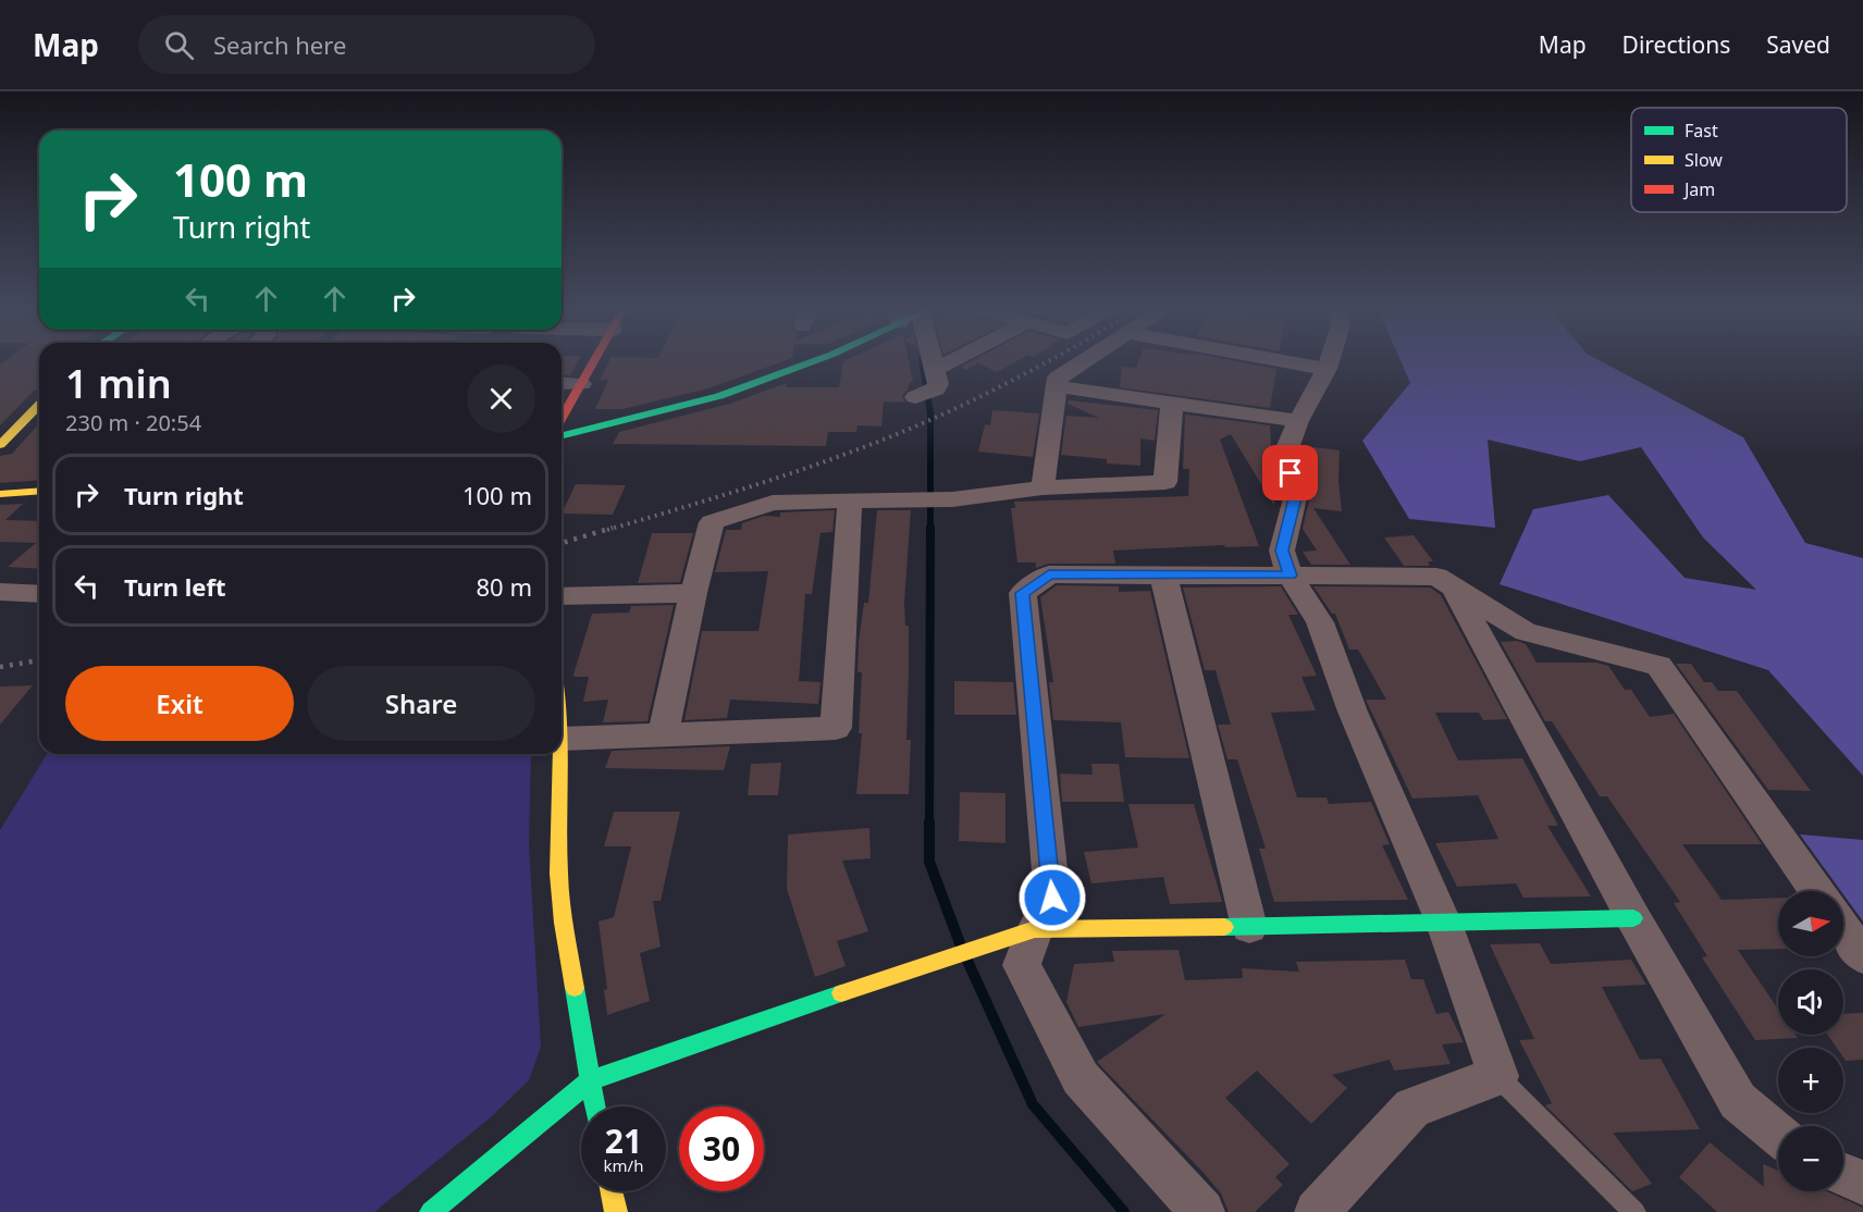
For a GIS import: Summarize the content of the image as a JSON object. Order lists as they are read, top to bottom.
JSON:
{
  "legend": ["Fast", "Slow", "Jam"],
  "north": "right",
  "page": {
    "header": "Map",
    "search": "Search here",
    "nav": ["Map", "Directions", "Saved"],
    "turn": ["100 m", "Turn right"],
    "heading": ["1 min", "230 m · 20:54"],
    "list": [
      {
        "name": "Turn right",
        "value": "100 m"
      },
      {
        "name": "Turn left",
        "value": "80 m"
      }
    ],
    "buttons": ["Exit", "Share"],
    "map_buttons": ["+", "−"],
    "speed": "21 km/h",
    "limit": "30"
  }
}
